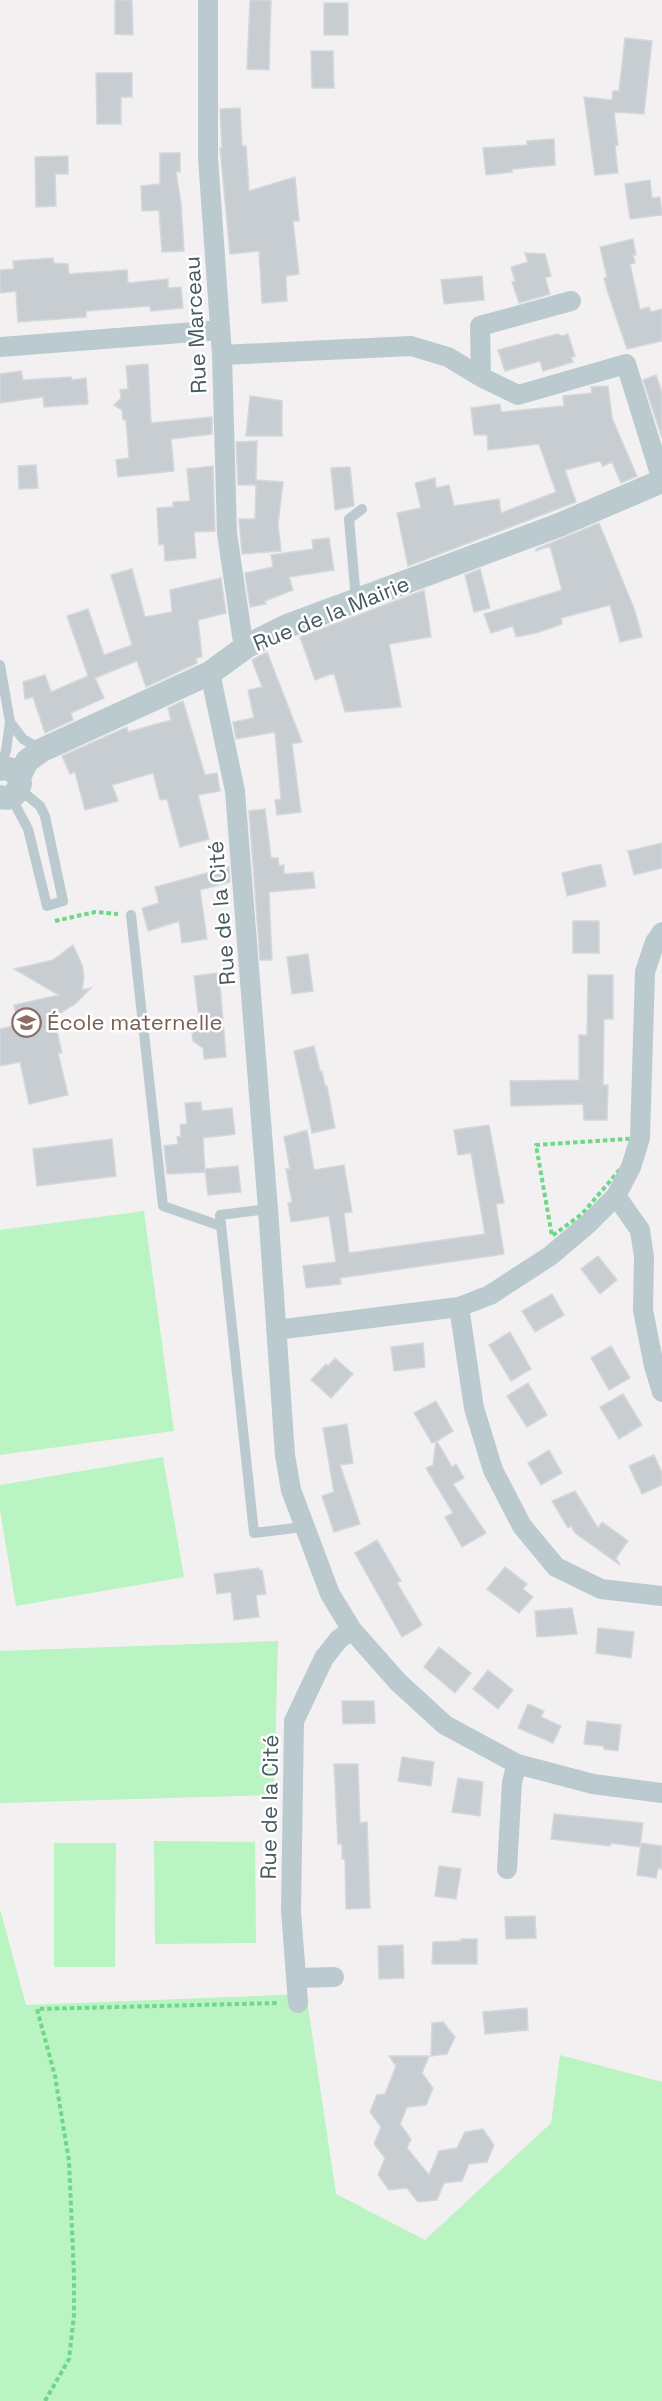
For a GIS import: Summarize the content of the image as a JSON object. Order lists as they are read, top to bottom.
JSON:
{
  "streets": {
    "street": ["Rue Marceau", "Rue de la Mairie", "Rue de la Cité"]
  },
  "crossings": [
    ["Rue Marceau", "Rue de la Mairie"],
    ["Rue de la Mairie", "Rue de la Cité"]
  ],
  "places": {
    "school or university": ["École maternelle"]
  }
}
